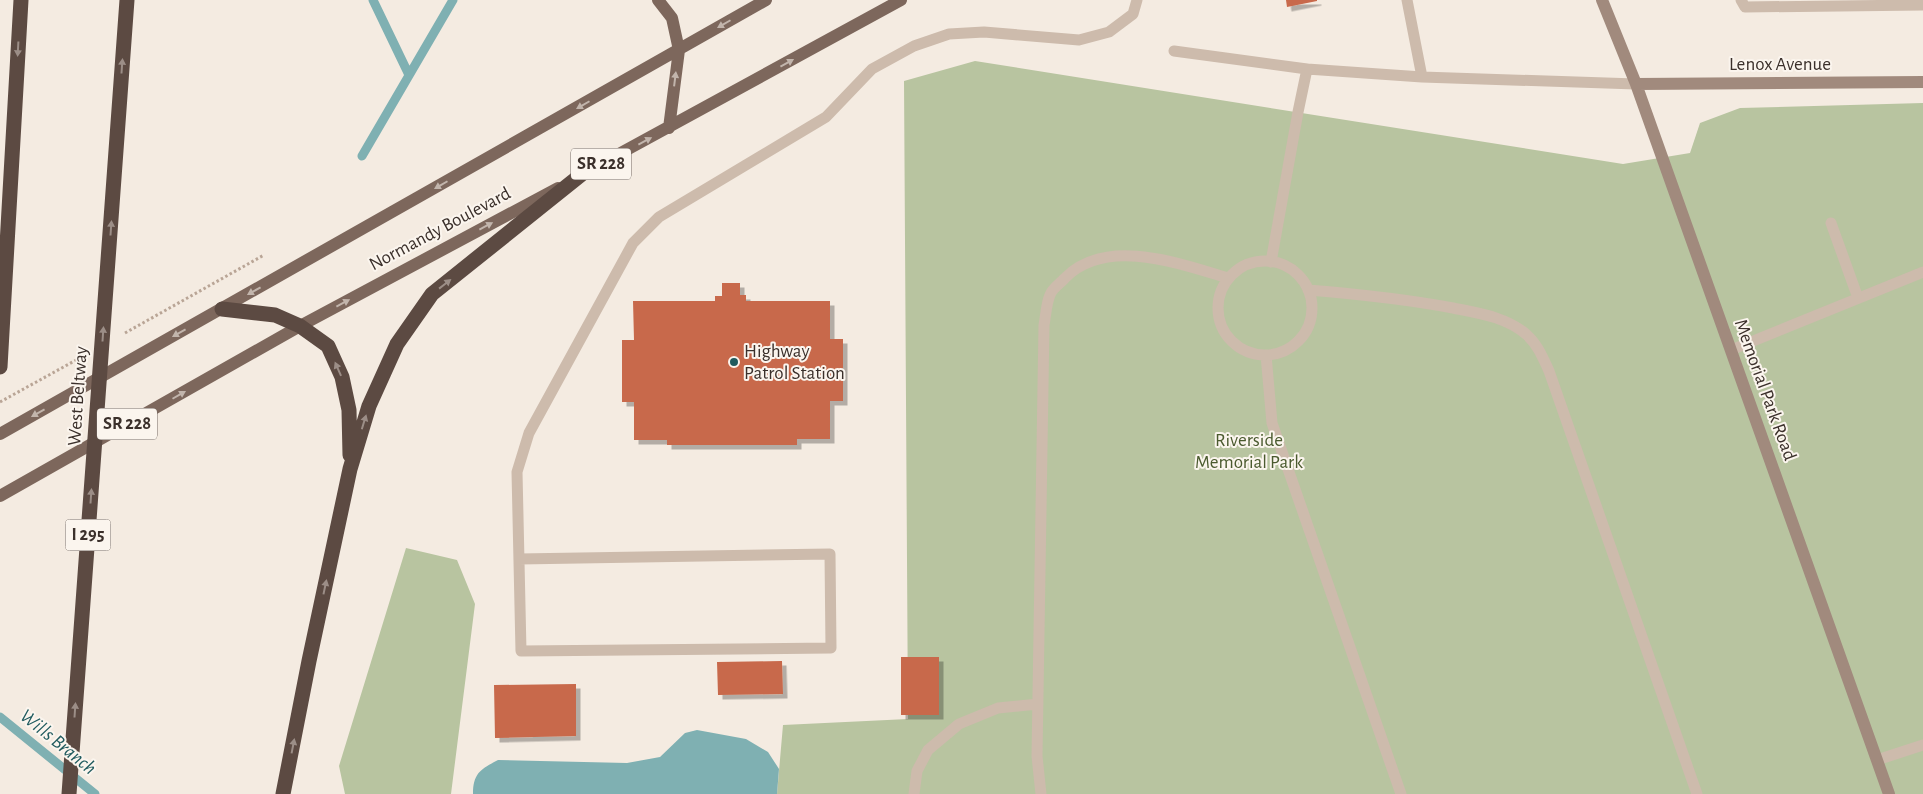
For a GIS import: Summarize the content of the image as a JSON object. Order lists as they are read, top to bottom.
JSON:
{
  "streets": {
    "highway": ["West Beltway", "I 295"],
    "main road": ["SR 228", "Normandy Boulevard"],
    "street": ["Lenox Avenue", "Memorial Park Road"]
  },
  "crossings": [
    ["Lenox Avenue", "Memorial Park Road"]
  ],
  "water": ["Wills Branch"],
  "parks": ["Riverside Memorial Park"],
  "places": ["Highway Patrol Station"]
}
